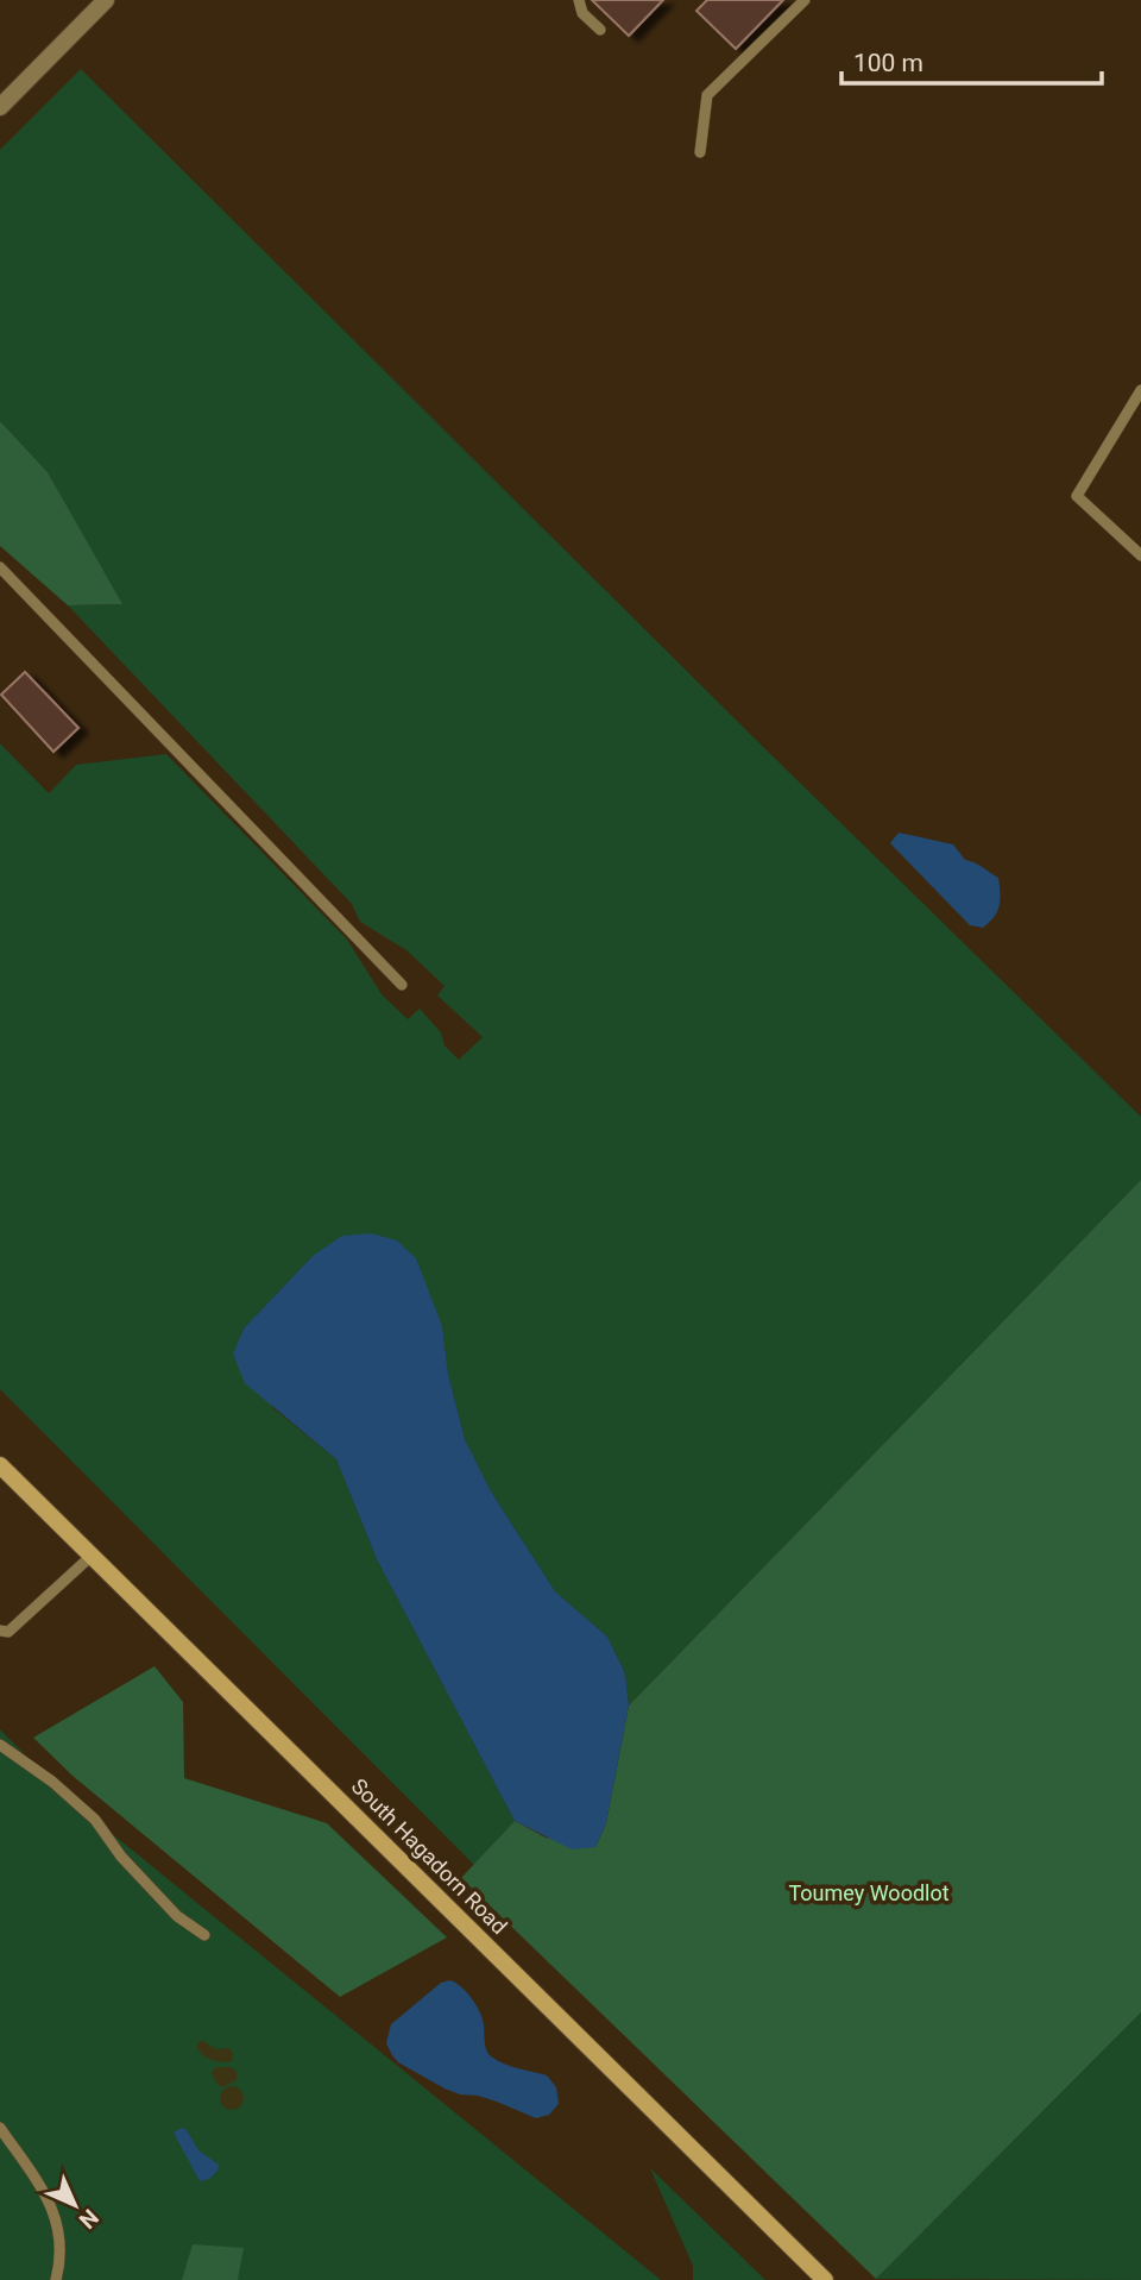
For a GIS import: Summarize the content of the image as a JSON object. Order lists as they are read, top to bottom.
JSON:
{
  "streets": {
    "street": ["South Hagadorn Road"]
  },
  "parks": ["Toumey Woodlot"],
  "scale_bar": "100 m",
  "north": "bottom right"
}
